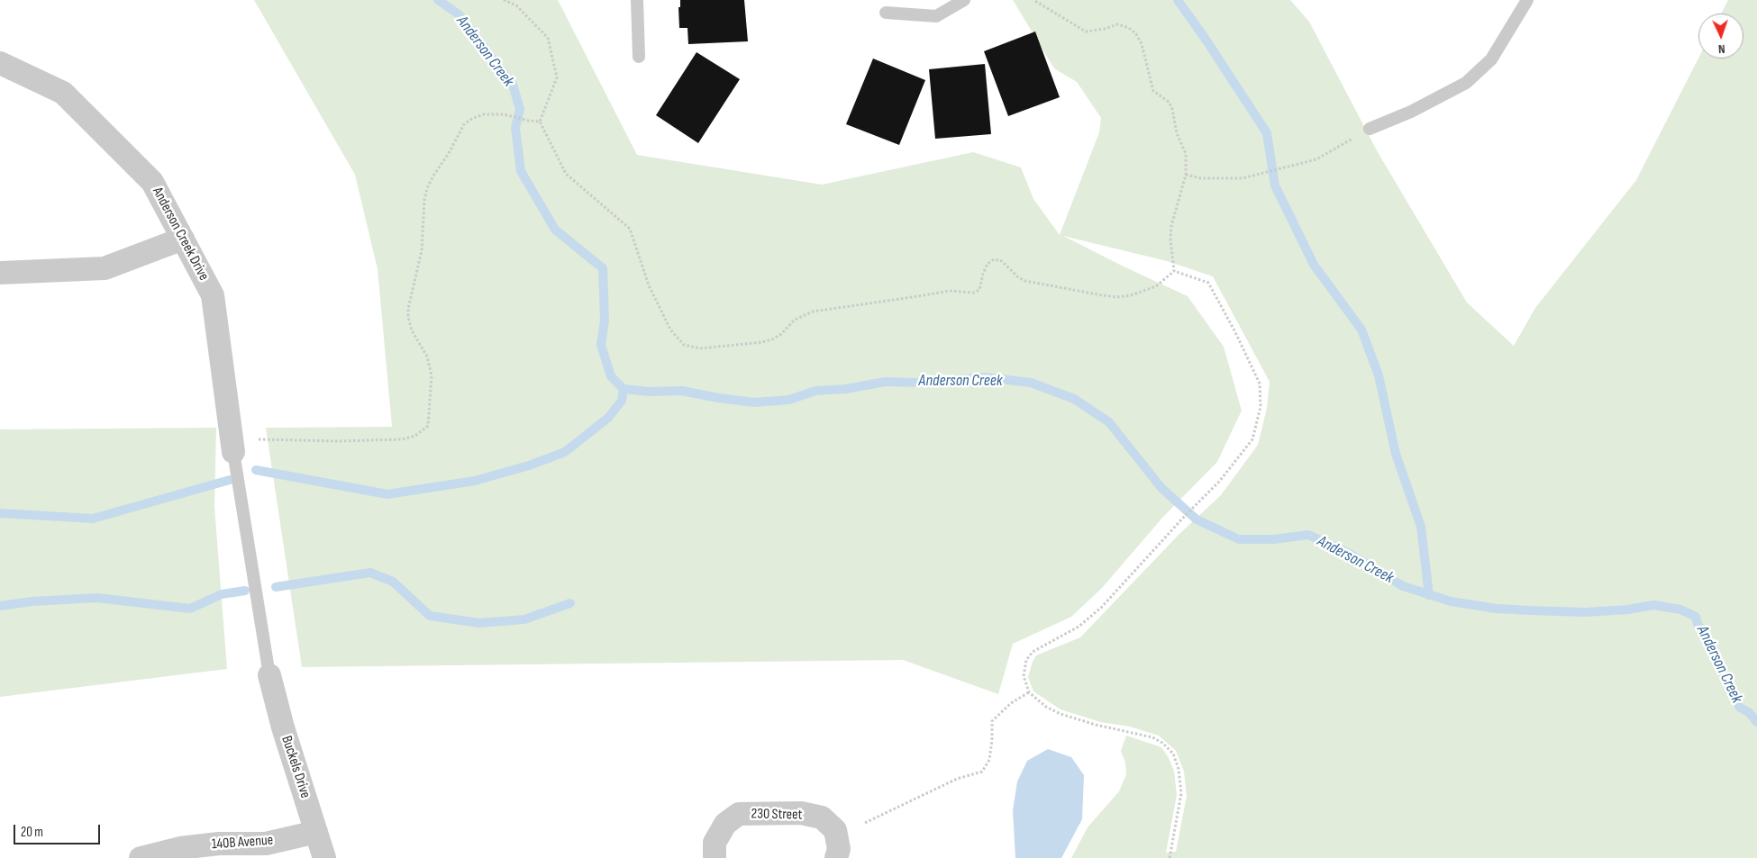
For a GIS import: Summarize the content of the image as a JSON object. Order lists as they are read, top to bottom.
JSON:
{
  "streets": {
    "street": [
      "Anderson Creek Drive",
      "Buckels Drive",
      "230 Street",
      "140B Avenue"
    ]
  },
  "crossings": [
    ["Buckels Drive", "140B Avenue"]
  ],
  "water": ["Anderson Creek"],
  "scale_bar": "20 m",
  "north": "bottom"
}
